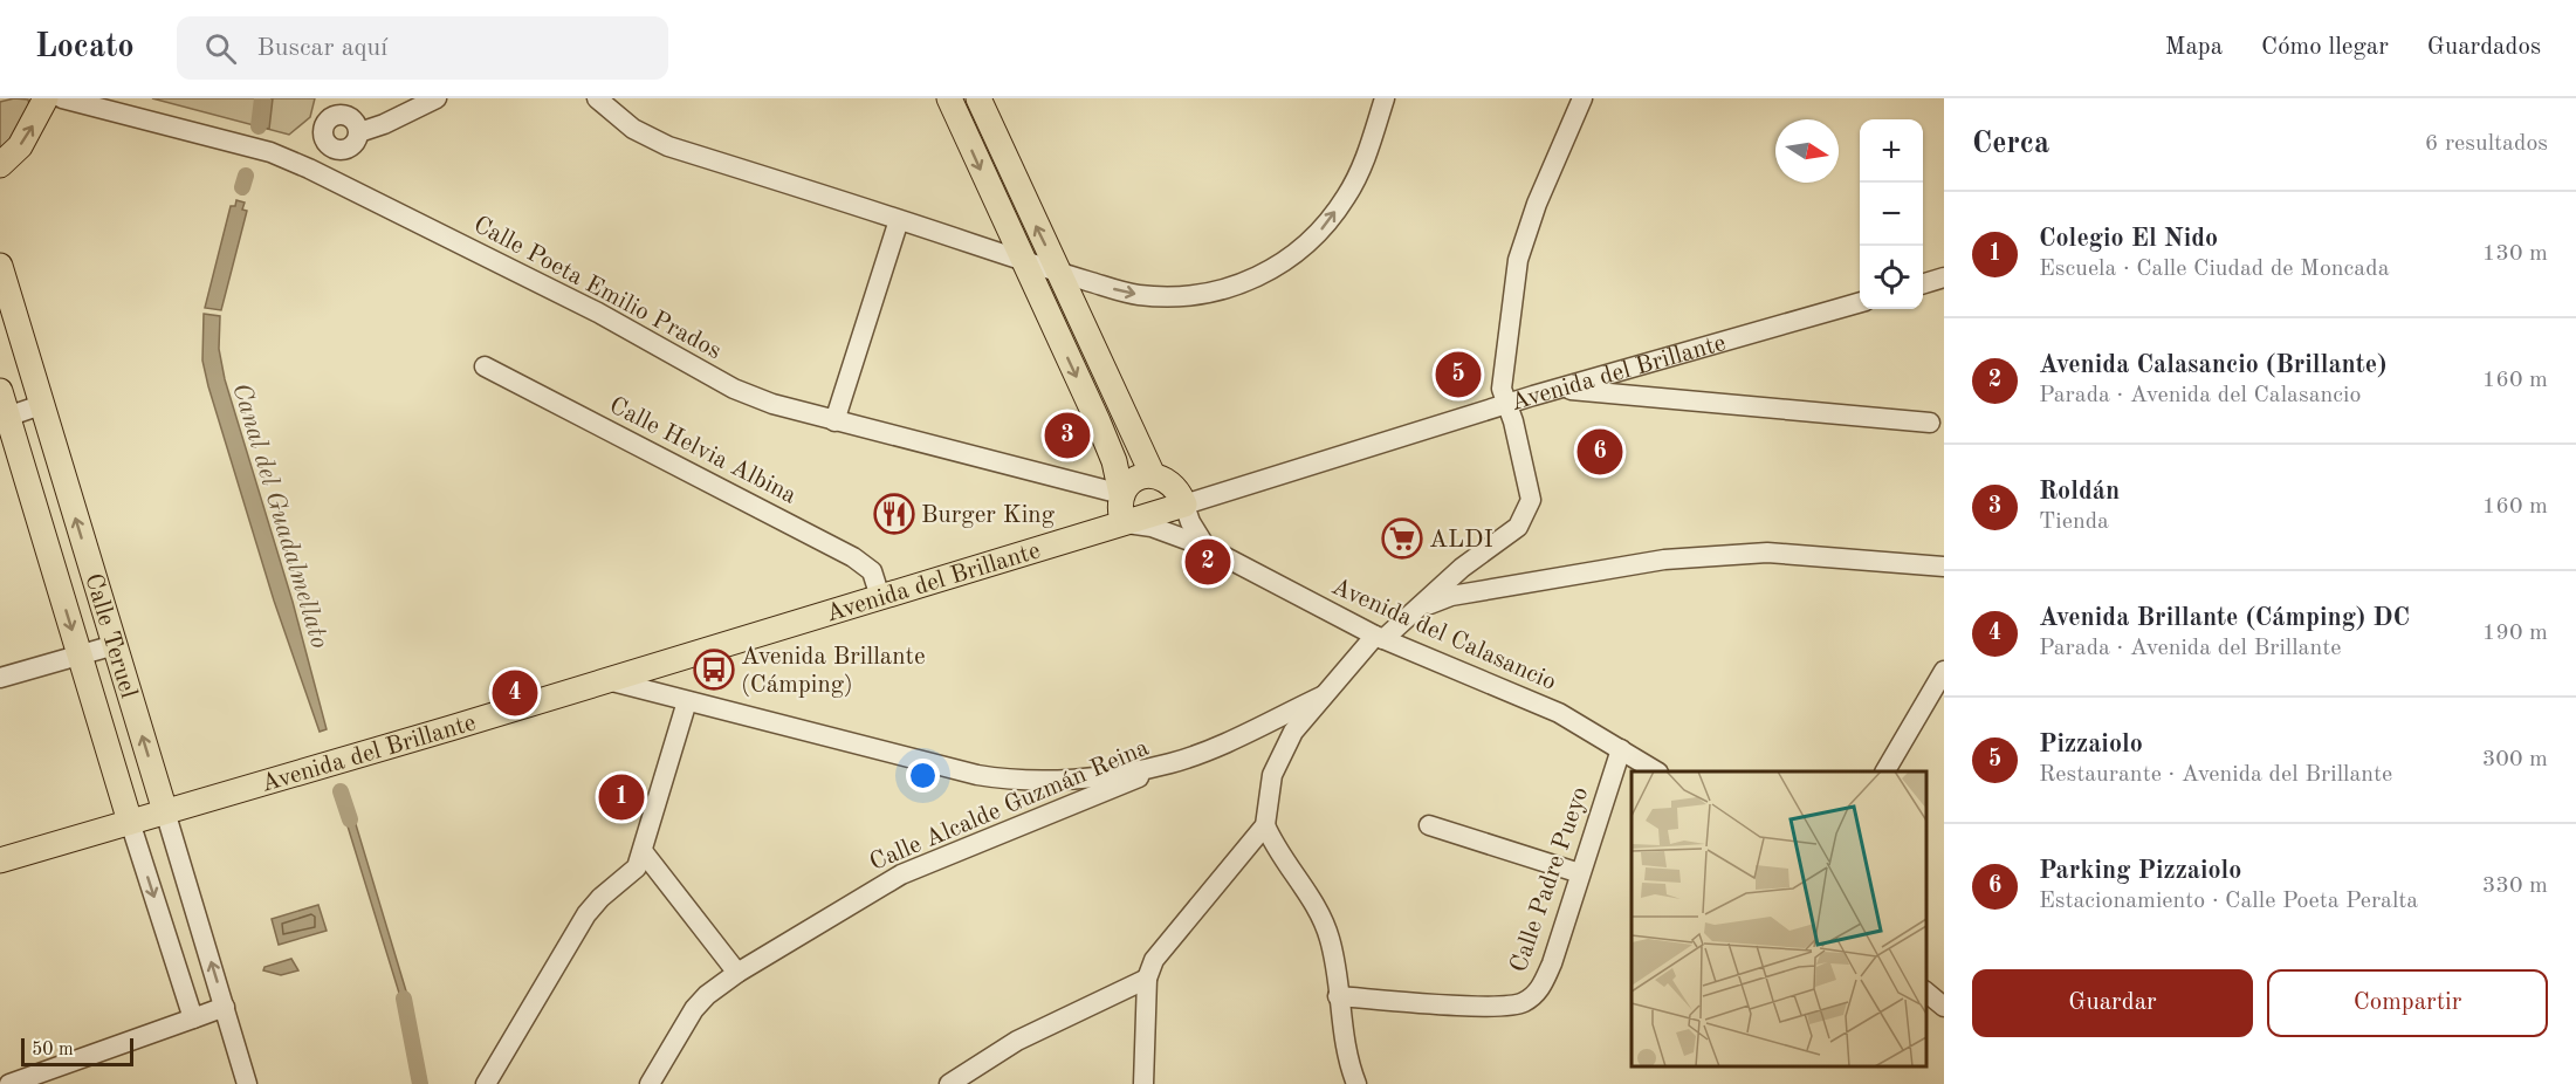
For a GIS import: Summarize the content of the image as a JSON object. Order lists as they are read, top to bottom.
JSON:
{
  "streets": {
    "main road": ["Avenida del Brillante", "Calle Teruel"],
    "street": [
      "Calle Poeta Emilio Prados",
      "Calle Helvia Albina",
      "Avenida del Calasancio",
      "Calle Alcalde Guzmán Reina",
      "Calle Padre Pueyo"
    ]
  },
  "crossings": [
    ["Avenida del Brillante", "Calle Helvia Albina"],
    ["Avenida del Brillante", "Avenida del Calasancio"],
    ["Avenida del Brillante", "Calle Teruel"],
    ["Avenida del Calasancio", "Calle Padre Pueyo"]
  ],
  "water": ["Canal del Guadalmellato"],
  "places": {
    "restaurant": ["Burger King"],
    "supermarket": ["ALDI"],
    "bus stop": ["Avenida Brillante (Cámping)"]
  },
  "scale_bar": "50 m",
  "north": "right",
  "page": {
    "header": "Locato",
    "search": "Buscar aquí",
    "nav": ["Mapa", "Cómo llegar", "Guardados"],
    "heading": ["Cerca", "6 resultados"],
    "map_buttons": ["+", "−"],
    "list": [
      {
        "mark": "1",
        "name": "Colegio El Nido",
        "note": "Escuela · Calle Ciudad de Moncada",
        "value": "130 m"
      },
      {
        "mark": "2",
        "name": "Avenida Calasancio (Brillante)",
        "note": "Parada · Avenida del Calasancio",
        "value": "160 m"
      },
      {
        "mark": "3",
        "name": "Roldán",
        "note": "Tienda",
        "value": "160 m"
      },
      {
        "mark": "4",
        "name": "Avenida Brillante (Cámping) DC",
        "note": "Parada · Avenida del Brillante",
        "value": "190 m"
      },
      {
        "mark": "5",
        "name": "Pizzaiolo",
        "note": "Restaurante · Avenida del Brillante",
        "value": "300 m"
      },
      {
        "mark": "6",
        "name": "Parking Pizzaiolo",
        "note": "Estacionamiento · Calle Poeta Peralta",
        "value": "330 m"
      }
    ],
    "pins": [
      "5",
      "3",
      "6",
      "2",
      "4",
      "1"
    ],
    "buttons": ["Guardar", "Compartir"],
    "scale": "50 m"
  }
}
